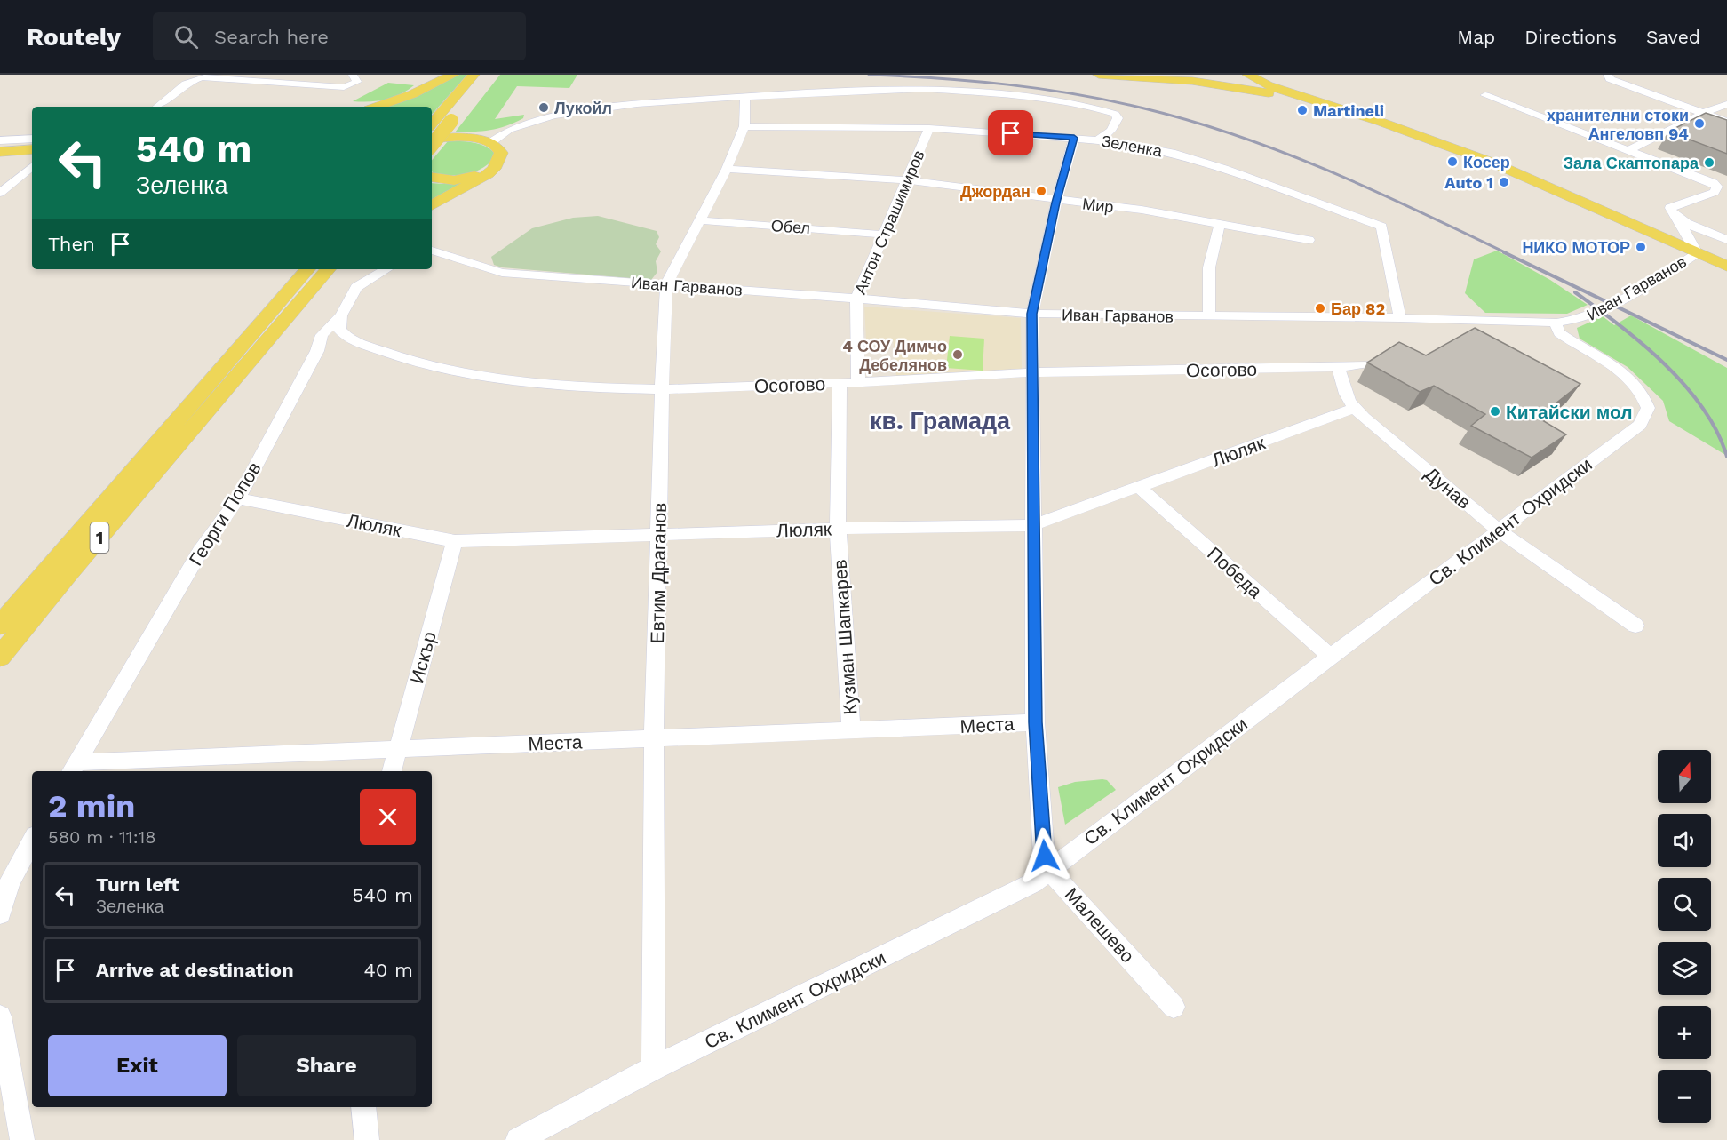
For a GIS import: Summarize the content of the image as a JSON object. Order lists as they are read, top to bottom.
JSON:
{
  "streets": {
    "main road": ["1"],
    "street": [
      "Зеленка",
      "Мир",
      "Антон Страшимиров",
      "Обел",
      "Иван Гарванов",
      "Осогово",
      "Люляк",
      "Дунав",
      "Георги Попов",
      "Св. Климент Охридски",
      "Победа",
      "Евтим Драганов",
      "Кузман Шапкарев",
      "Искър",
      "Места",
      "Малешево"
    ]
  },
  "crossings": [
    ["Зеленка", "Антон Страшимиров"],
    ["Зеленка", "Иван Гарванов"],
    ["Зеленка", "Евтим Драганов"],
    ["Мир", "Антон Страшимиров"],
    ["Мир", "Евтим Драганов"],
    ["Антон Страшимиров", "Обел"],
    ["Антон Страшимиров", "Иван Гарванов"],
    ["Антон Страшимиров", "Осогово"],
    ["Обел", "Евтим Драганов"],
    ["Иван Гарванов", "Св. Климент Охридски"],
    ["Иван Гарванов", "Евтим Драганов"],
    ["Осогово", "Дунав"],
    ["Осогово", "Евтим Драганов"],
    ["Осогово", "Кузман Шапкарев"],
    ["Люляк", "Дунав"],
    ["Люляк", "Георги Попов"],
    ["Люляк", "Победа"],
    ["Люляк", "Евтим Драганов"],
    ["Люляк", "Кузман Шапкарев"],
    ["Люляк", "Искър"],
    ["Дунав", "Св. Климент Охридски"],
    ["Георги Попов", "Места"],
    ["Св. Климент Охридски", "Победа"],
    ["Св. Климент Охридски", "Евтим Драганов"],
    ["Св. Климент Охридски", "Малешево"],
    ["Евтим Драганов", "Места"],
    ["Кузман Шапкарев", "Места"],
    ["Искър", "Места"]
  ],
  "districts": ["кв. Грамада"],
  "places": [
    "Лукойл",
    "Martineli",
    "хранителни стоки Ангеловп 94",
    "Косер",
    "Зала Скаптопара",
    "Auto 1",
    "Джордан",
    "НИКО МОТОР",
    "Бар 82",
    "4 СОУ Димчо Дебелянов",
    "Китайски мол"
  ],
  "north": "top",
  "page": {
    "header": "Routely",
    "search": "Search here",
    "nav": ["Map", "Directions", "Saved"],
    "turn": ["540 m", "Зеленка"],
    "then": "Then",
    "map_buttons": ["+", "−"],
    "heading": ["2 min", "580 m · 11:18"],
    "list": [
      {
        "name": "Turn left",
        "note": "Зеленка",
        "value": "540 m"
      },
      {
        "name": "Arrive at destination",
        "value": "40 m"
      }
    ],
    "buttons": ["Exit", "Share"]
  }
}
